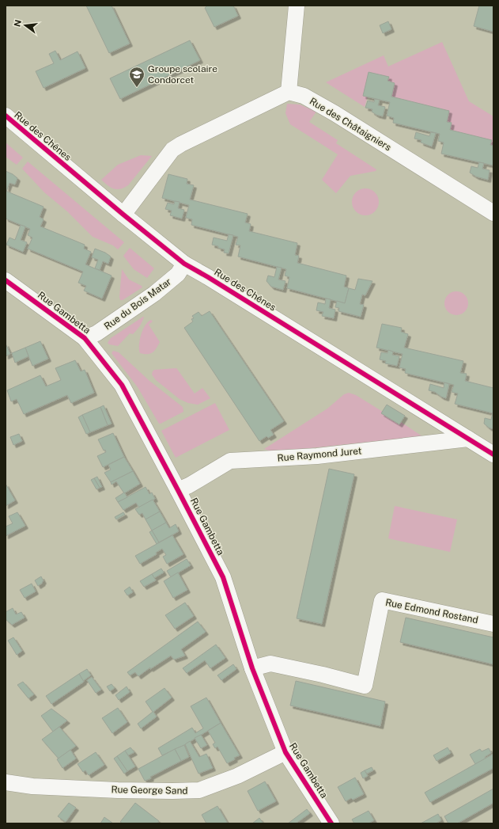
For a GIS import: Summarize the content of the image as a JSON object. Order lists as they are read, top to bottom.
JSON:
{
  "streets": {
    "street": [
      "Rue des Châtaigniers",
      "Rue des Chênes",
      "Rue du Bois Matar",
      "Rue Gambetta",
      "Rue Raymond Juret",
      "Rue Edmond Rostand",
      "Rue George Sand"
    ]
  },
  "crossings": [
    ["Rue des Chênes", "Rue du Bois Matar"],
    ["Rue des Chênes", "Rue Raymond Juret"],
    ["Rue du Bois Matar", "Rue Gambetta"],
    ["Rue Gambetta", "Rue Raymond Juret"],
    ["Rue Gambetta", "Rue Edmond Rostand"],
    ["Rue Gambetta", "Rue George Sand"]
  ],
  "places": {
    "school or university": ["Groupe scolaire Condorcet"]
  },
  "north": "left"
}
